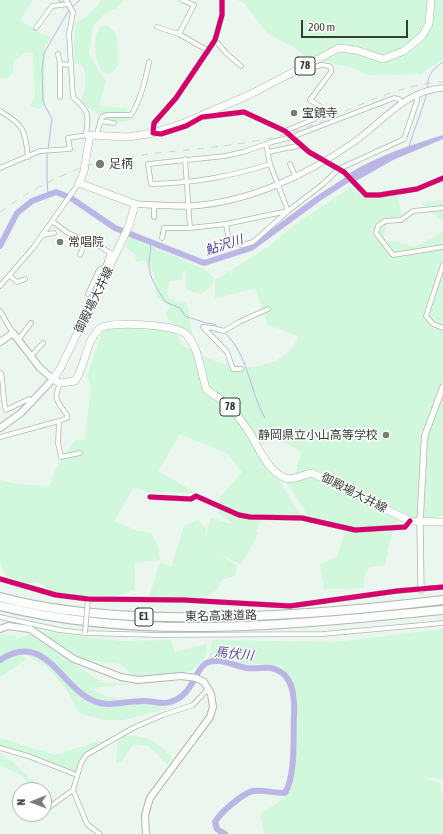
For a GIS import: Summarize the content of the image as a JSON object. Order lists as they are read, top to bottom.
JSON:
{
  "streets": {
    "highway": ["東名高速道路", "E1"],
    "main road": ["78", "御殿場大井線"]
  },
  "water": ["鮎沢川", "馬伏川"],
  "places": [
    "宝鏡寺",
    "足柄",
    "常唱院",
    "静岡県立小山高等学校"
  ],
  "scale_bar": "200 m",
  "north": "left"
}
